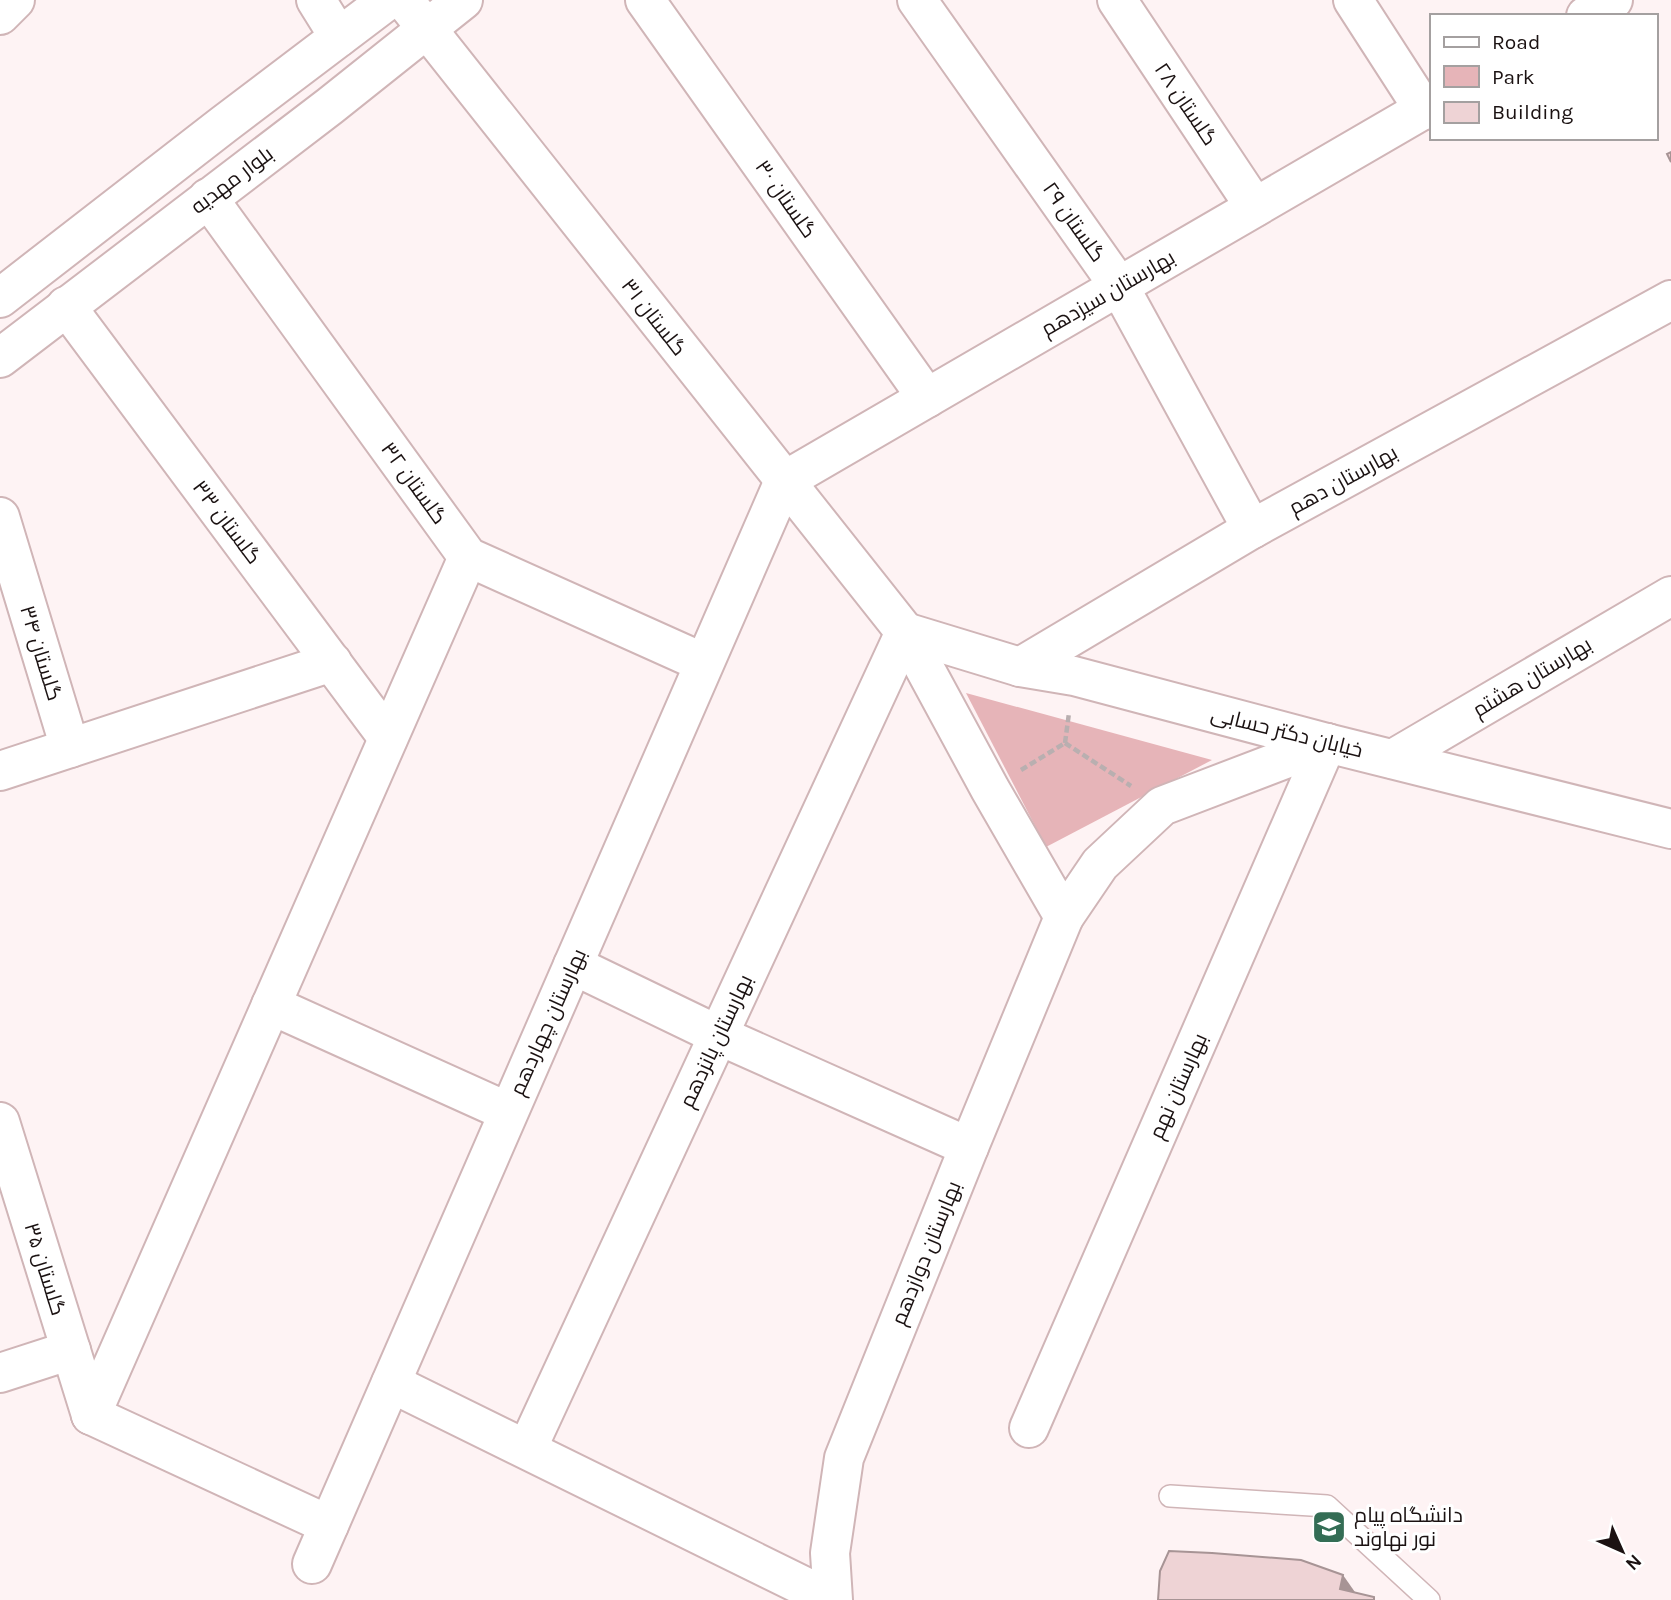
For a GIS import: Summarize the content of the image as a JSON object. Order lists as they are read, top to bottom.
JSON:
{
  "streets": {
    "street": [
      "گلستان ۲۸",
      "بلوار مهدیه",
      "گلستان ۳۰",
      "گلستان ۲۹",
      "بهارستان سیزدهم",
      "گلستان ۳۱",
      "بهارستان دهم",
      "گلستان ۳۲",
      "گلستان ۳۳",
      "گلستان ۳۴",
      "بهارستان هشتم",
      "خیابان دکتر حسابی",
      "بهارستان چهاردهم",
      "بهارستان پانزدهم",
      "بهارستان نهم",
      "بهارستان دوازدهم",
      "گلستان ۳۵"
    ]
  },
  "crossings": [
    ["گلستان ۲۸", "بهارستان سیزدهم"],
    ["بلوار مهدیه", "گلستان ۳۱"],
    ["بلوار مهدیه", "گلستان ۳۲"],
    ["بلوار مهدیه", "گلستان ۳۳"],
    ["گلستان ۳۰", "بهارستان سیزدهم"],
    ["گلستان ۲۹", "بهارستان سیزدهم"],
    ["گلستان ۲۹", "بهارستان دهم"],
    ["بهارستان سیزدهم", "گلستان ۳۱"],
    ["بهارستان سیزدهم", "بهارستان چهاردهم"],
    ["گلستان ۳۱", "خیابان دکتر حسابی"],
    ["گلستان ۳۱", "بهارستان چهاردهم"],
    ["گلستان ۳۱", "بهارستان پانزدهم"],
    ["گلستان ۳۱", "بهارستان دوازدهم"],
    ["بهارستان دهم", "خیابان دکتر حسابی"],
    ["گلستان ۳۲", "بهارستان چهاردهم"],
    ["بهارستان هشتم", "خیابان دکتر حسابی"],
    ["خیابان دکتر حسابی", "بهارستان پانزدهم"],
    ["خیابان دکتر حسابی", "بهارستان نهم"]
  ],
  "places": {
    "school or university": ["دانشگاه پیام نور نهاوند"]
  },
  "legend": ["Road", "Park", "Building"],
  "north": "bottom right"
}
